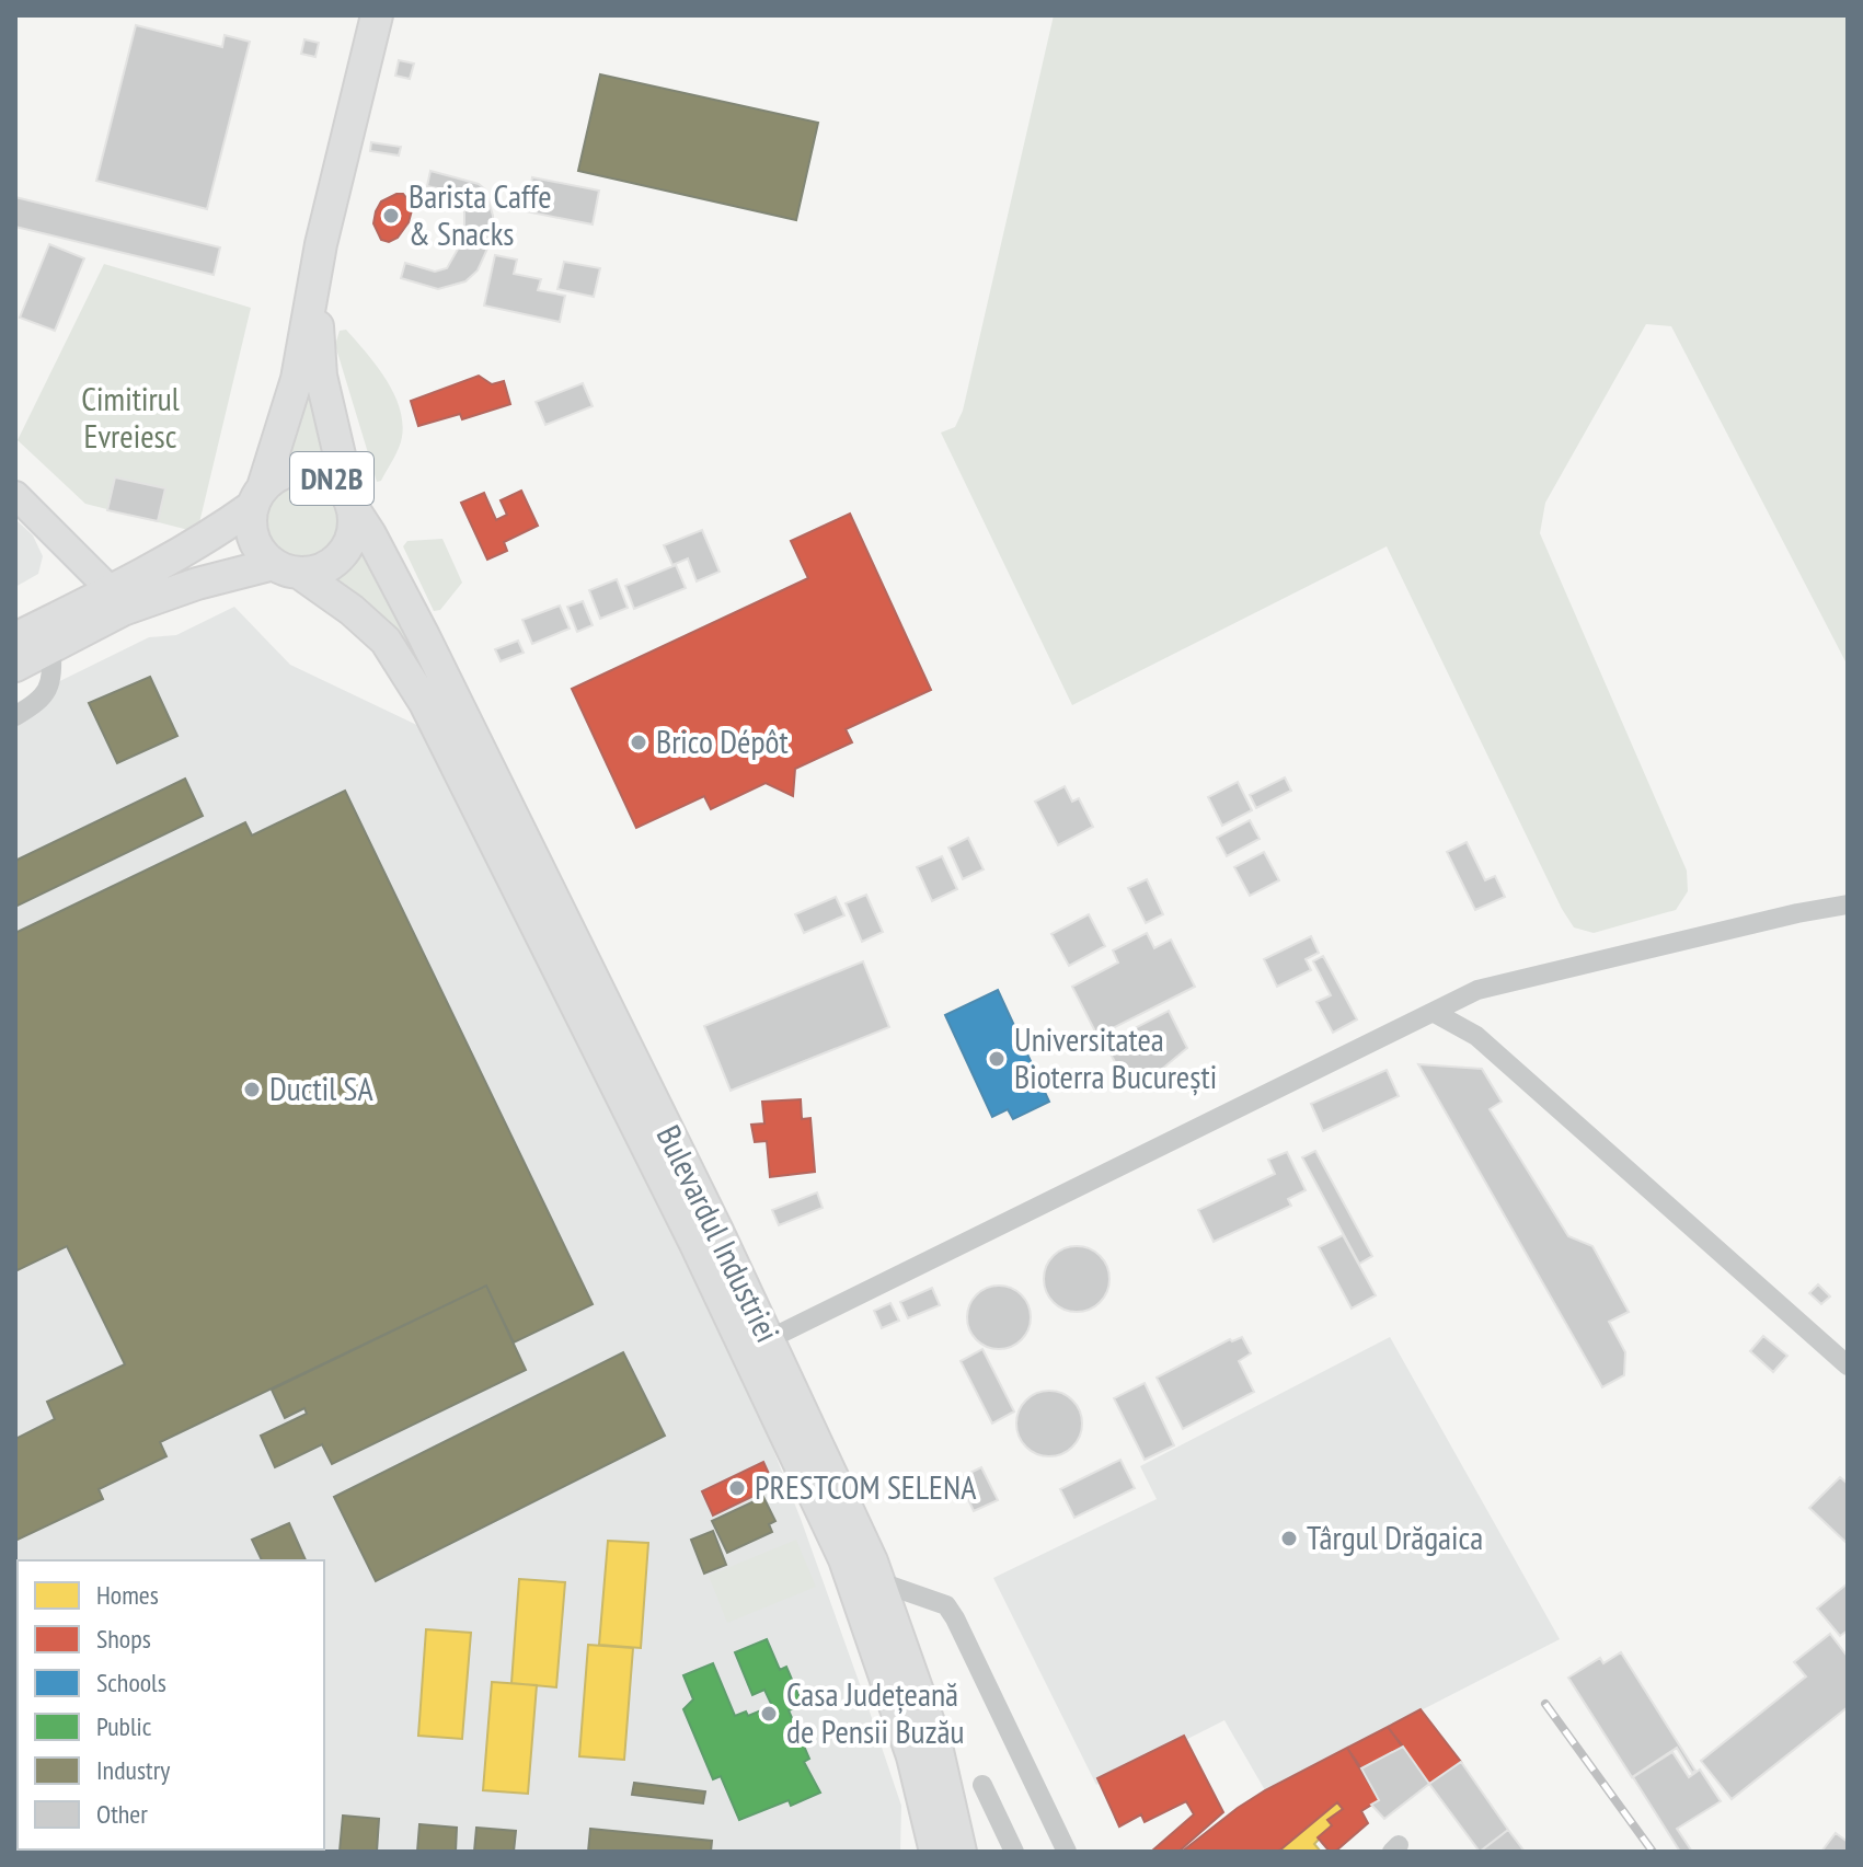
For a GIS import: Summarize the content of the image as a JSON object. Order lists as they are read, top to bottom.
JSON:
{
  "streets": {
    "main road": ["DN2B", "Bulevardul Industriei"]
  },
  "crossings": [
    ["DN2B", "Bulevardul Industriei"]
  ],
  "parks": ["Cimitirul Evreiesc"],
  "places": [
    "Barista Caffe & Snacks",
    "Brico Dépôt",
    "Universitatea Bioterra București",
    "Ductil SA",
    "PRESTCOM SELENA",
    "Târgul Drăgaica",
    "Casa Județeană de Pensii Buzău"
  ],
  "legend": [
    "Homes",
    "Shops",
    "Schools",
    "Public",
    "Industry",
    "Other"
  ]
}
